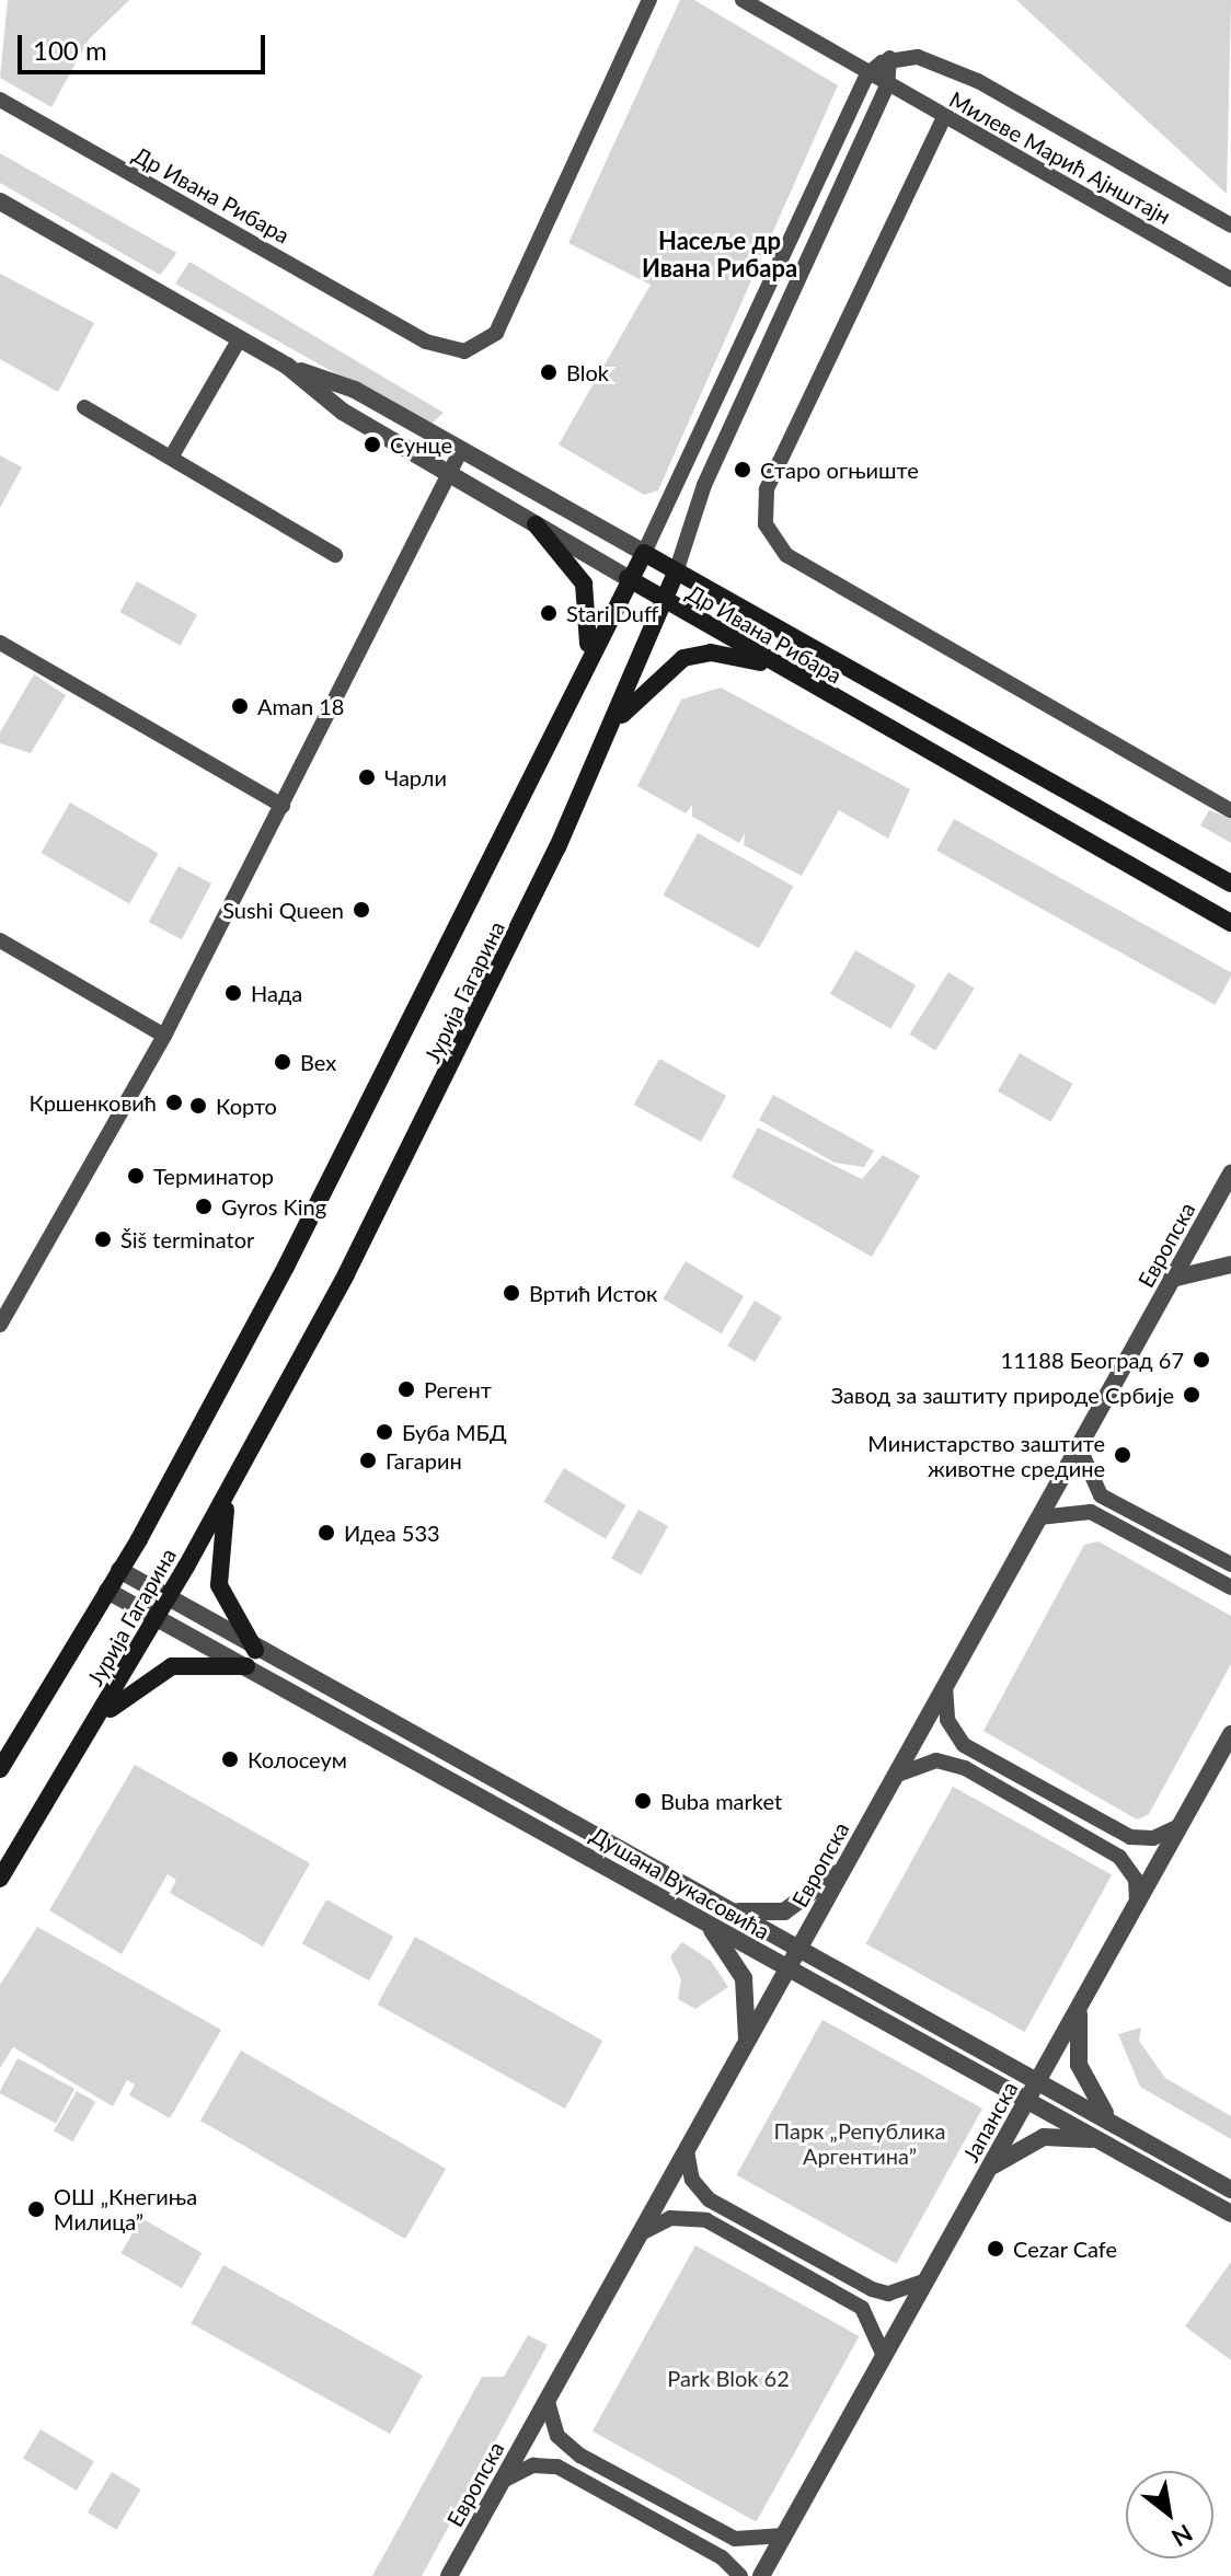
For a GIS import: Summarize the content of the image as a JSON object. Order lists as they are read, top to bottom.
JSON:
{
  "streets": {
    "main road": ["Др Ивана Рибара", "Јурија Гагарина"],
    "street": [
      "Милеве Марић Ајнштајн",
      "Европска",
      "Душана Вукасовића",
      "Јапанска"
    ]
  },
  "crossings": [
    ["Милеве Марић Ајнштајн", "Јурија Гагарина"],
    ["Др Ивана Рибара", "Јурија Гагарина"],
    ["Јурија Гагарина", "Душана Вукасовића"],
    ["Европска", "Душана Вукасовића"],
    ["Душана Вукасовића", "Јапанска"]
  ],
  "districts": ["Насеље др Ивана Рибара"],
  "parks": ["Парк „Република Аргентина”", "Park Blok 62"],
  "places": [
    "Blok",
    "Сунце",
    "Старо огњиште",
    "Stari Duff",
    "Aman 18",
    "Чарли",
    "Sushi Queen",
    "Нада",
    "Bex",
    "Кршенковић",
    "Корто",
    "Терминатор",
    "Gyros King",
    "Šiš terminator",
    "Вртић Исток",
    "11188 Београд 67",
    "Регент",
    "Завод за заштиту природе Србије",
    "Буба МБД",
    "Министарство заштите животне средине",
    "Гагарин",
    "Идеа 533",
    "Колосеум",
    "Buba market",
    "ОШ „Кнегиња Милица”",
    "Cezar Cafe"
  ],
  "scale_bar": "100 m",
  "north": "bottom right"
}
